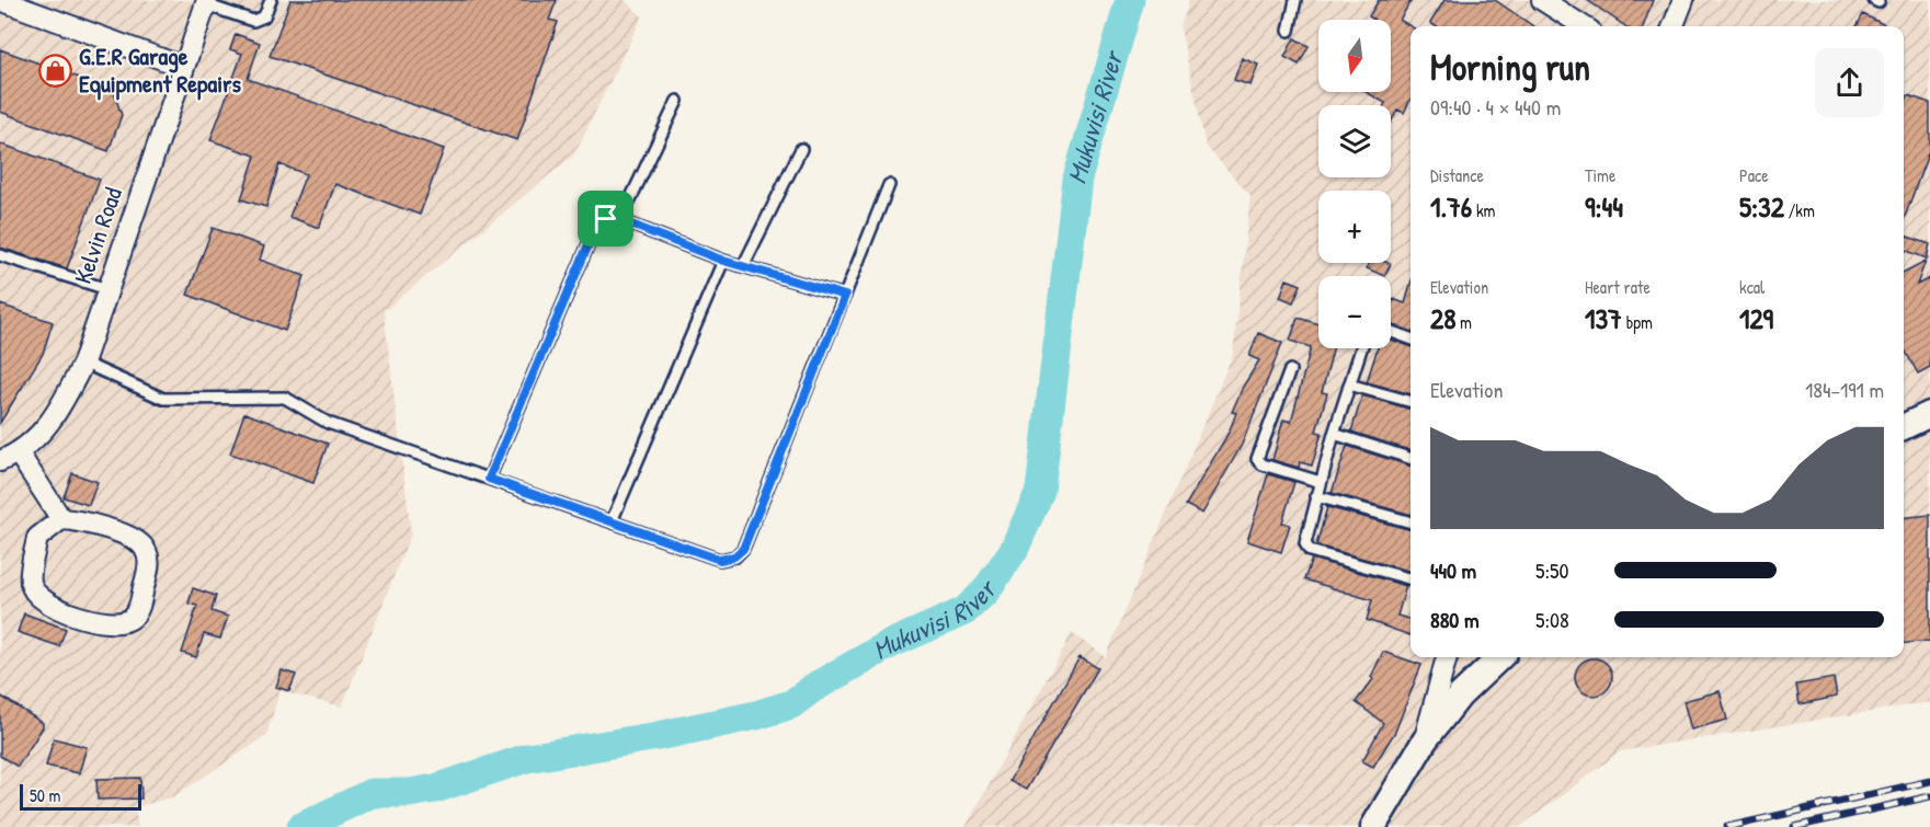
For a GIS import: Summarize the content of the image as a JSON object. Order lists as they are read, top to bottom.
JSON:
{
  "streets": {
    "street": ["Kelvin Road"]
  },
  "water": ["Mukuvisi River"],
  "places": {
    "shop": ["G.E.R Garage Equipment Repairs"]
  },
  "scale_bar": "50 m",
  "north": "bottom",
  "page": {
    "map_buttons": ["+", "−"],
    "heading": ["Morning run", "09:40 · 4 × 440 m"],
    "stats": [
      ["Distance", "1.76 km"],
      ["Time", "9:44"],
      ["Pace", "5:32 /km"],
      ["Elevation", "28 m"],
      ["Heart rate", "137 bpm"],
      ["kcal", "129"]
    ],
    "chart": ["Elevation", "184–191 m"],
    "list": [
      {
        "name": "440 m",
        "note": "5:50"
      },
      {
        "name": "880 m",
        "note": "5:08"
      }
    ],
    "scale": "50 m"
  }
}
